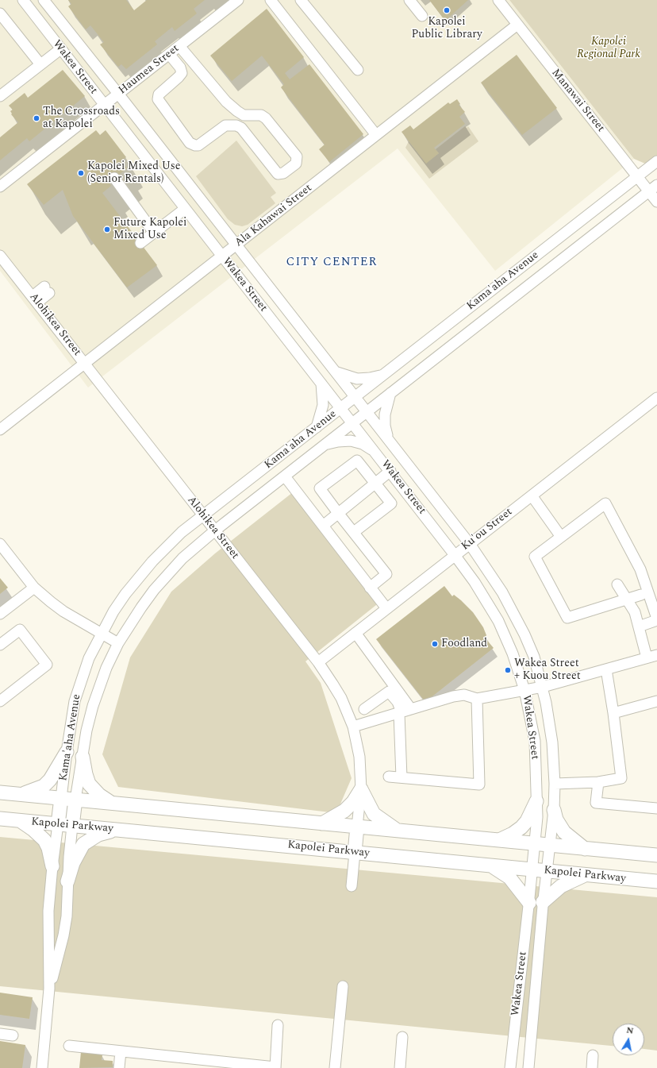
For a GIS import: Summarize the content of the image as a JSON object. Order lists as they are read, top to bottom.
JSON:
{
  "streets": {
    "main road": ["Kapolei Parkway"],
    "street": [
      "Wakea Street",
      "Haumea Street",
      "Manawai Street",
      "Ala Kahawai Street",
      "Kama'aha Avenue",
      "Alohikea Street",
      "Ku'ou Street"
    ]
  },
  "crossings": [
    ["Wakea Street", "Haumea Street"],
    ["Wakea Street", "Ala Kahawai Street"],
    ["Wakea Street", "Kama'aha Avenue"],
    ["Wakea Street", "Ku'ou Street"],
    ["Wakea Street", "Kapolei Parkway"],
    ["Manawai Street", "Ala Kahawai Street"],
    ["Manawai Street", "Kama'aha Avenue"],
    ["Ala Kahawai Street", "Alohikea Street"],
    ["Kama'aha Avenue", "Alohikea Street"],
    ["Alohikea Street", "Ku'ou Street"]
  ],
  "districts": ["CITY CENTER"],
  "parks": ["Kapolei Regional Park"],
  "places": [
    "Kapolei Public Library",
    "The Crossroads at Kapolei",
    "Kapolei Mixed Use (Senior Rentals)",
    "Future Kapolei Mixed Use",
    "Foodland",
    "Wakea Street + Kuou Street"
  ],
  "north": "top"
}
